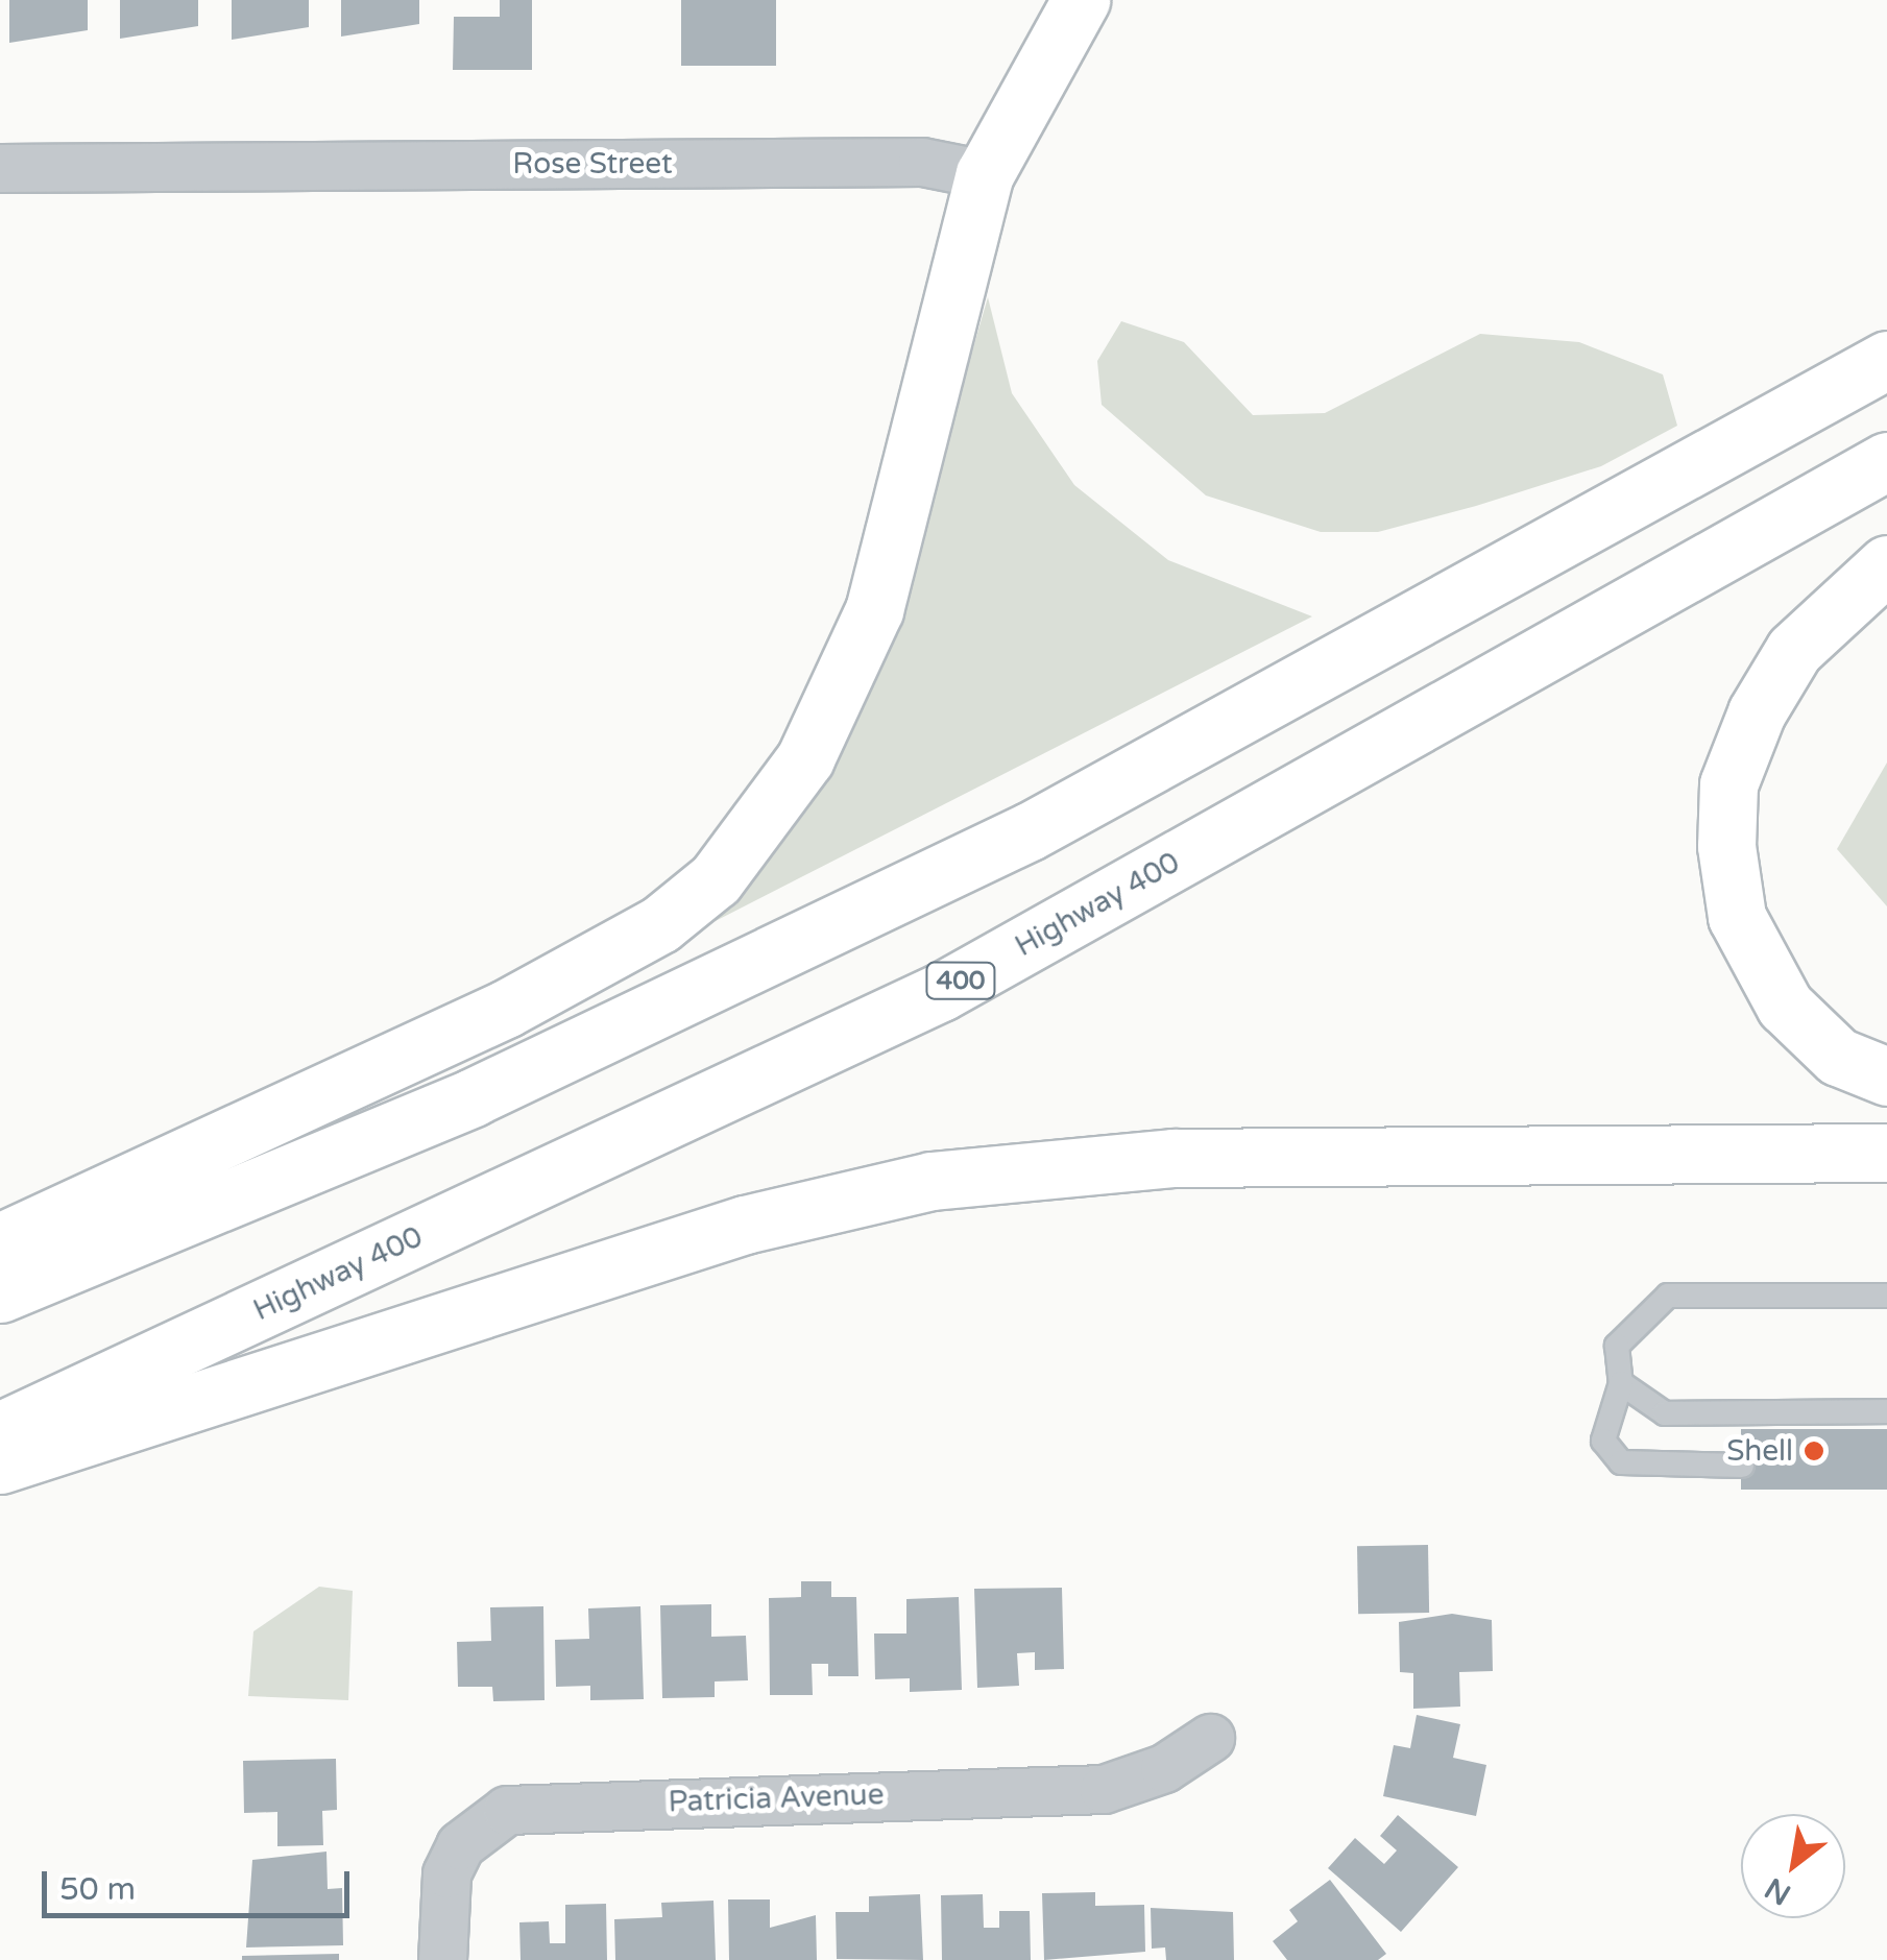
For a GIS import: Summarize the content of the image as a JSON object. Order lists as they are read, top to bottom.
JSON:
{
  "streets": {
    "main road": ["Highway 400", "400"],
    "street": ["Rose Street", "Patricia Avenue"]
  },
  "places": ["Shell"],
  "scale_bar": "50 m",
  "north": "bottom left"
}
